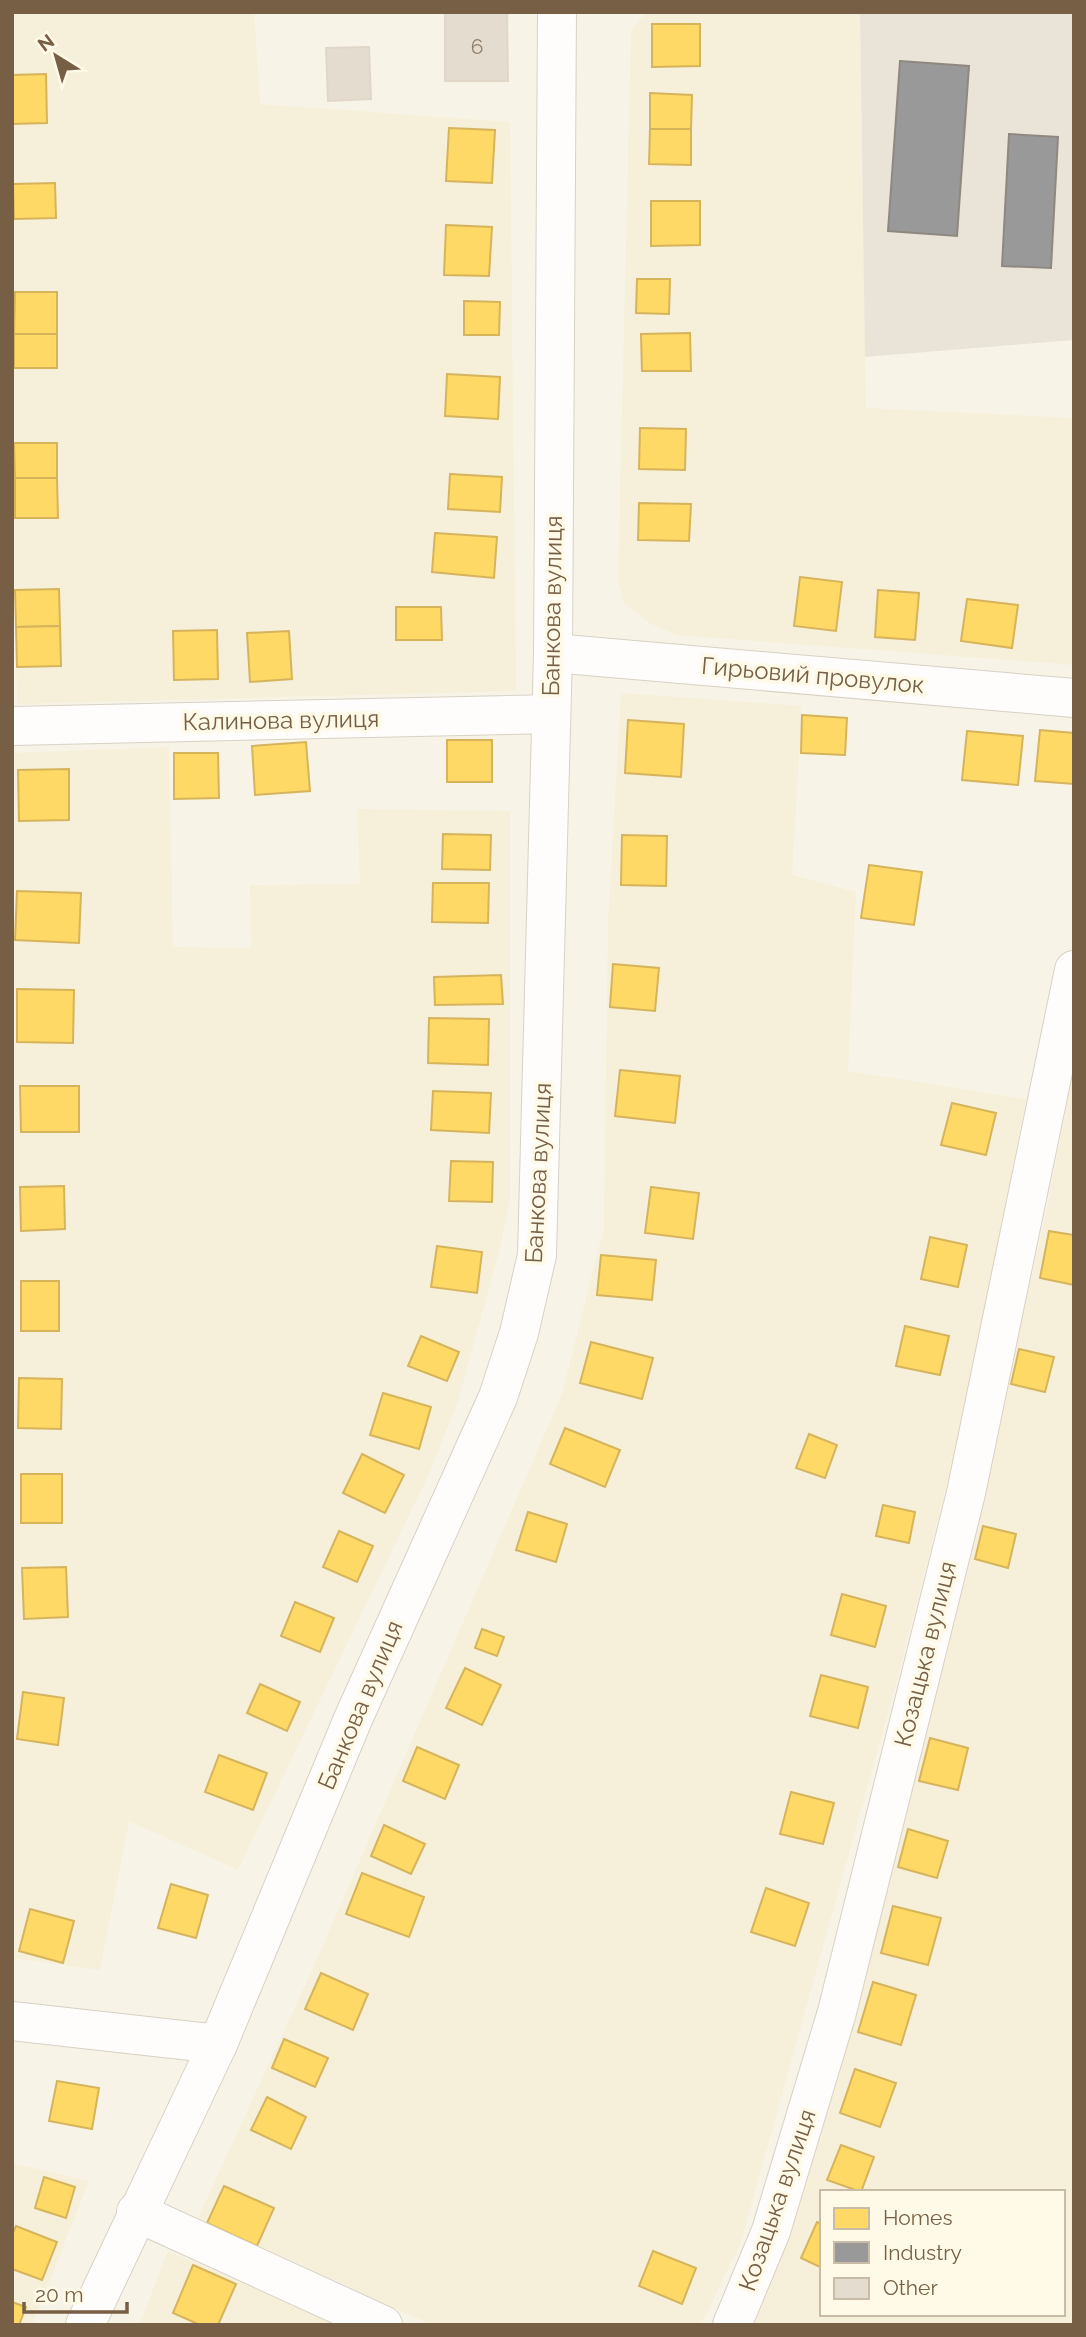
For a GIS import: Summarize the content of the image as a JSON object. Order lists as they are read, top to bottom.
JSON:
{
  "streets": {
    "street": [
      "Банкова вулиця",
      "Гирьовий провулок",
      "Калинова вулиця",
      "Козацька вулиця"
    ]
  },
  "crossings": [
    ["Банкова вулиця", "Гирьовий провулок"],
    ["Банкова вулиця", "Калинова вулиця"]
  ],
  "house_numbers": ["6"],
  "legend": ["Homes", "Industry", "Other"],
  "scale_bar": "20 m",
  "north": "top left"
}
